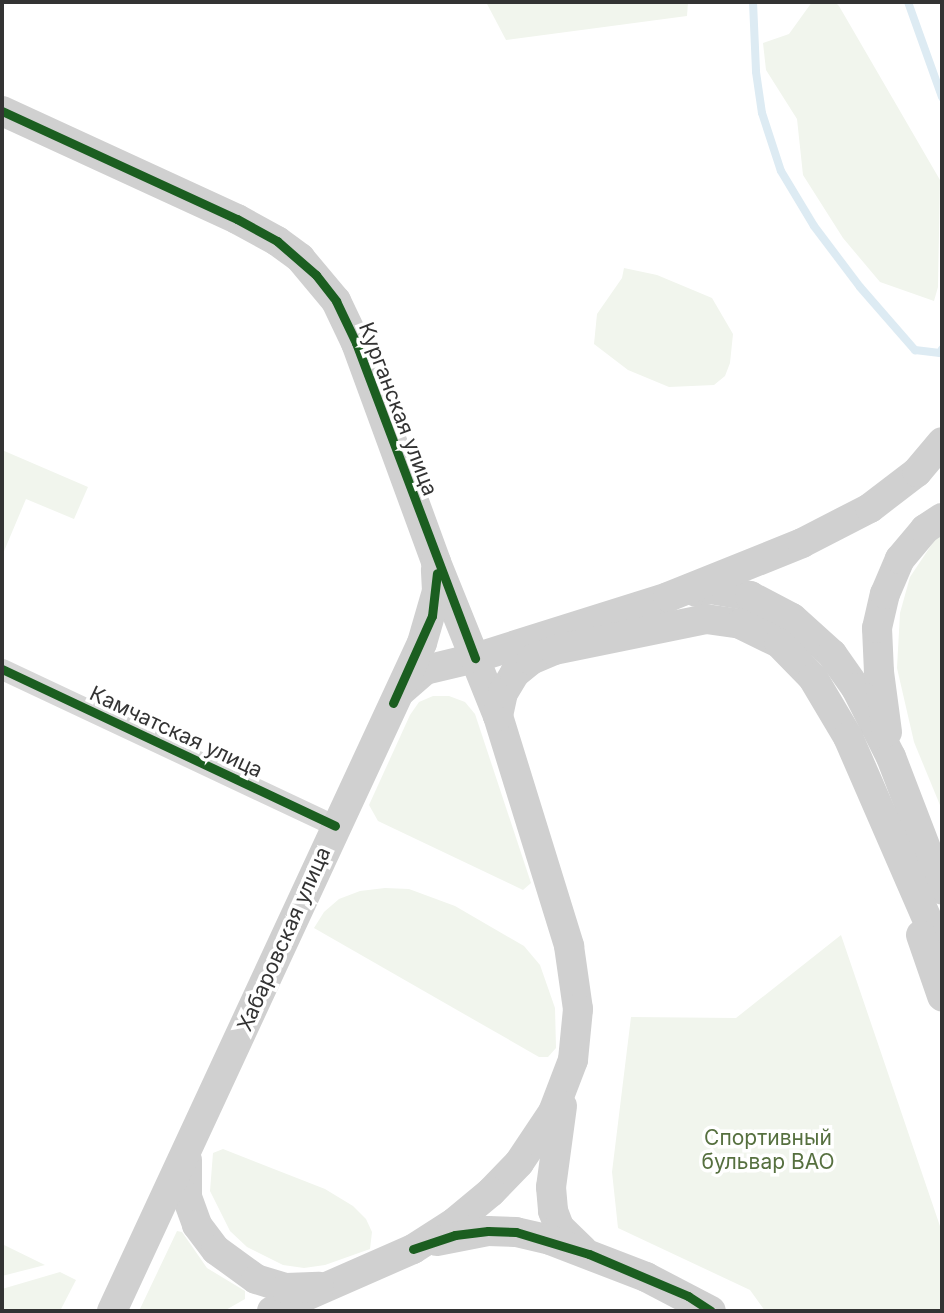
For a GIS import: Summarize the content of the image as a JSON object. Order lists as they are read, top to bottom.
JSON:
{
  "streets": {
    "main road": ["Курганская улица", "Хабаровская улица"],
    "street": ["Камчатская улица"]
  },
  "crossings": [
    ["Курганская улица", "Хабаровская улица"],
    ["Камчатская улица", "Хабаровская улица"]
  ],
  "parks": ["Спортивный бульвар ВАО"]
}
